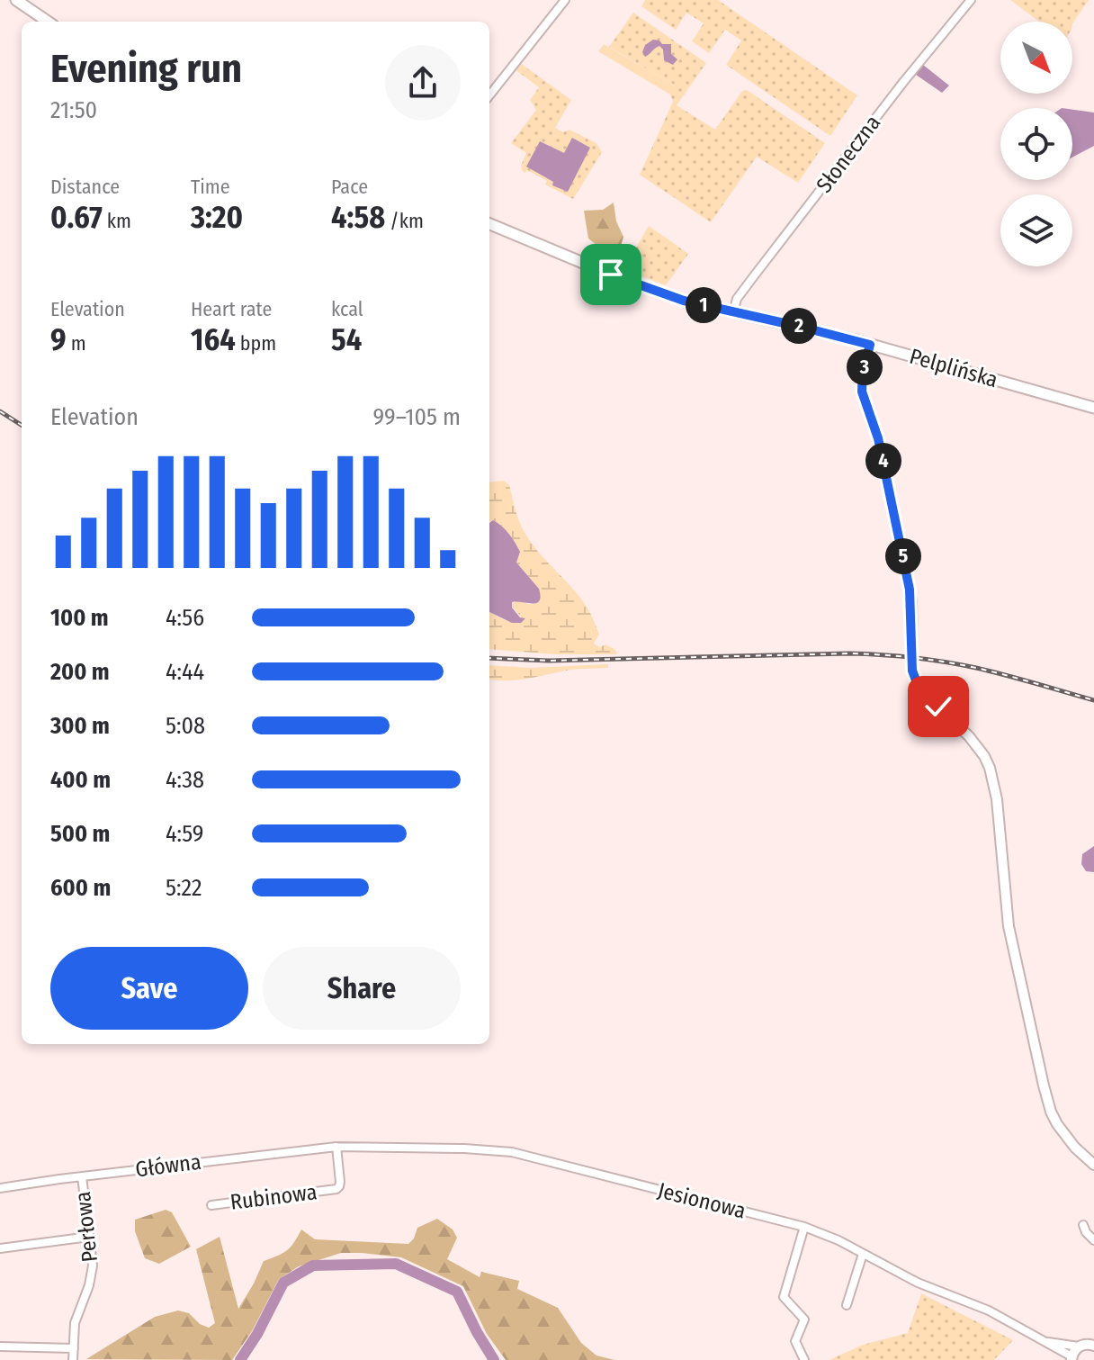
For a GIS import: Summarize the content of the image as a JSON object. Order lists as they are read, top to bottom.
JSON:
{
  "streets": {
    "main road": ["Pelplińska"],
    "street": [
      "Słoneczna",
      "Główna",
      "Rubinowa",
      "Jesionowa",
      "Perłowa"
    ]
  },
  "crossings": [
    ["Słoneczna", "Pelplińska"],
    ["Główna", "Rubinowa"],
    ["Główna", "Jesionowa"],
    ["Główna", "Perłowa"],
    ["Rubinowa", "Jesionowa"]
  ],
  "north": "bottom right",
  "page": {
    "heading": ["Evening run", "21:50"],
    "stats": [
      ["Distance", "0.67 km"],
      ["Time", "3:20"],
      ["Pace", "4:58 /km"],
      ["Elevation", "9 m"],
      ["Heart rate", "164 bpm"],
      ["kcal", "54"]
    ],
    "pins": [
      "1",
      "2",
      "3",
      "4",
      "5"
    ],
    "chart": ["Elevation", "99–105 m"],
    "list": [
      {
        "name": "100 m",
        "note": "4:56"
      },
      {
        "name": "200 m",
        "note": "4:44"
      },
      {
        "name": "300 m",
        "note": "5:08"
      },
      {
        "name": "400 m",
        "note": "4:38"
      },
      {
        "name": "500 m",
        "note": "4:59"
      },
      {
        "name": "600 m",
        "note": "5:22"
      }
    ],
    "buttons": ["Save", "Share"]
  }
}
